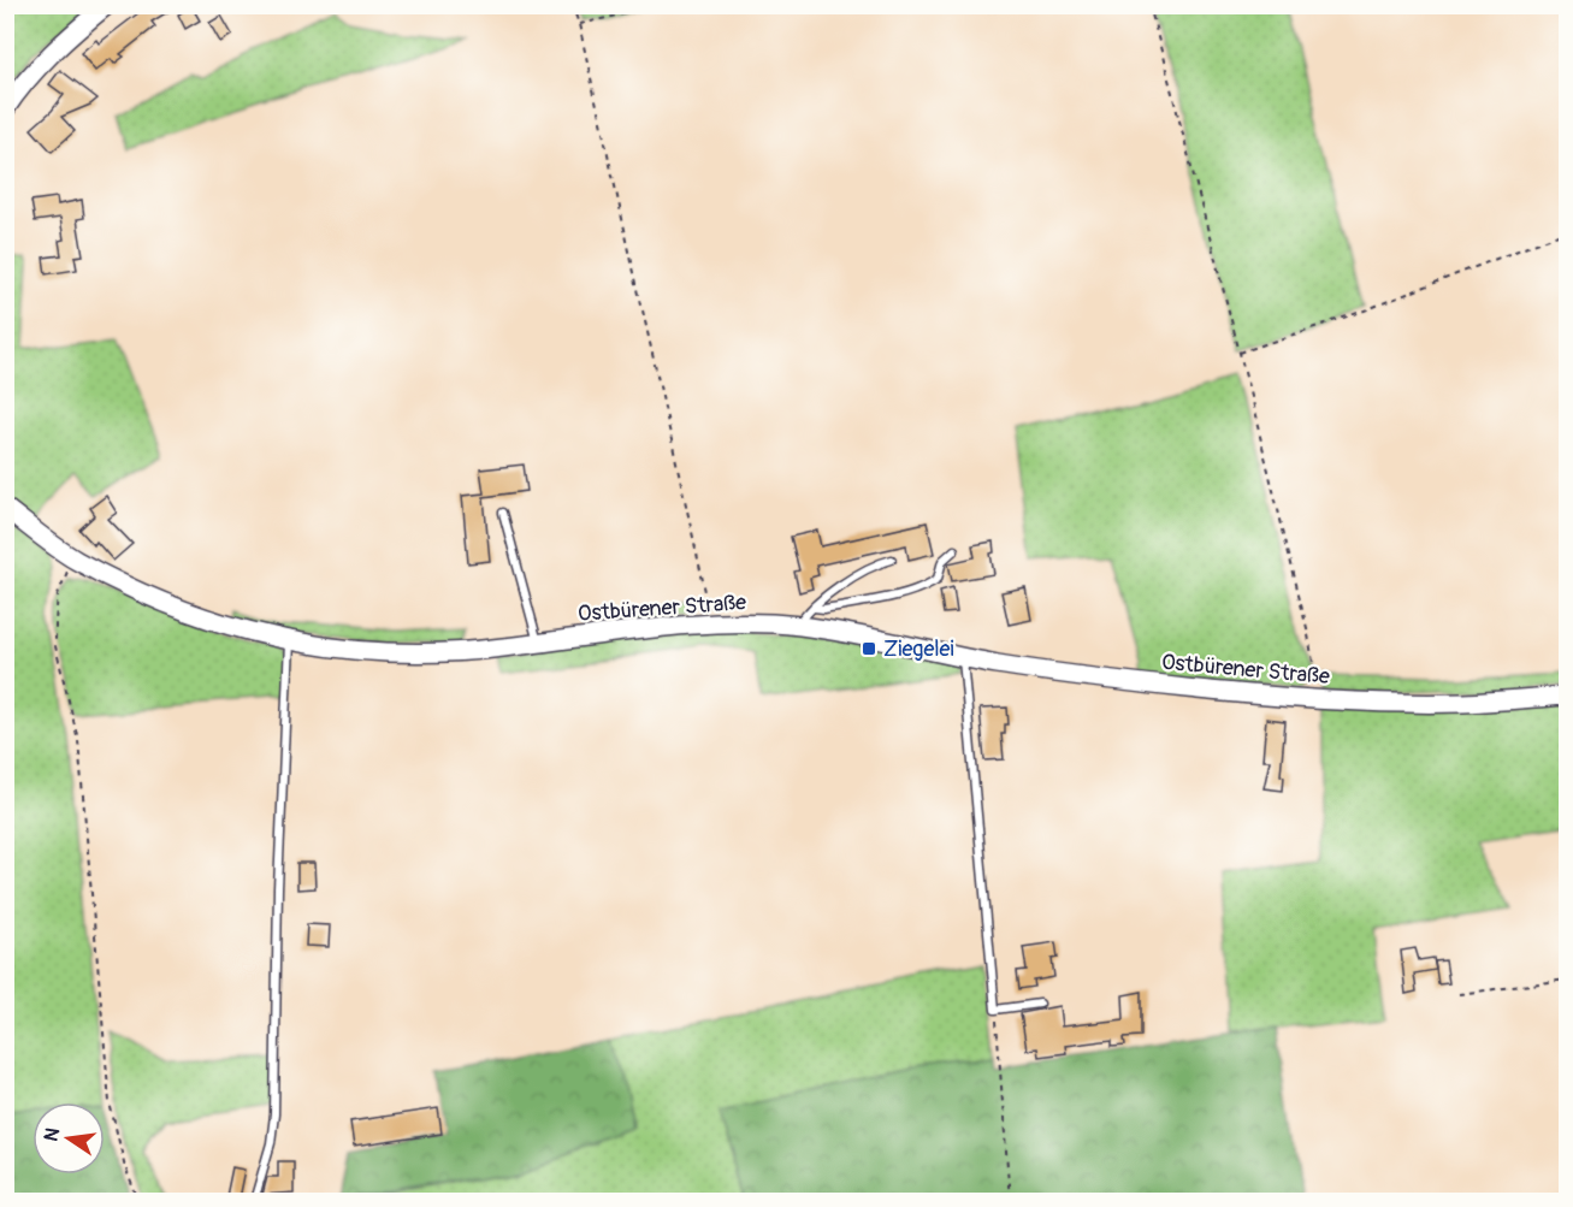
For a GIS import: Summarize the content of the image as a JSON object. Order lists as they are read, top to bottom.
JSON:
{
  "streets": {
    "street": ["Ostbürener Straße"]
  },
  "places": {
    "transit": ["Ziegelei"]
  },
  "north": "left"
}
